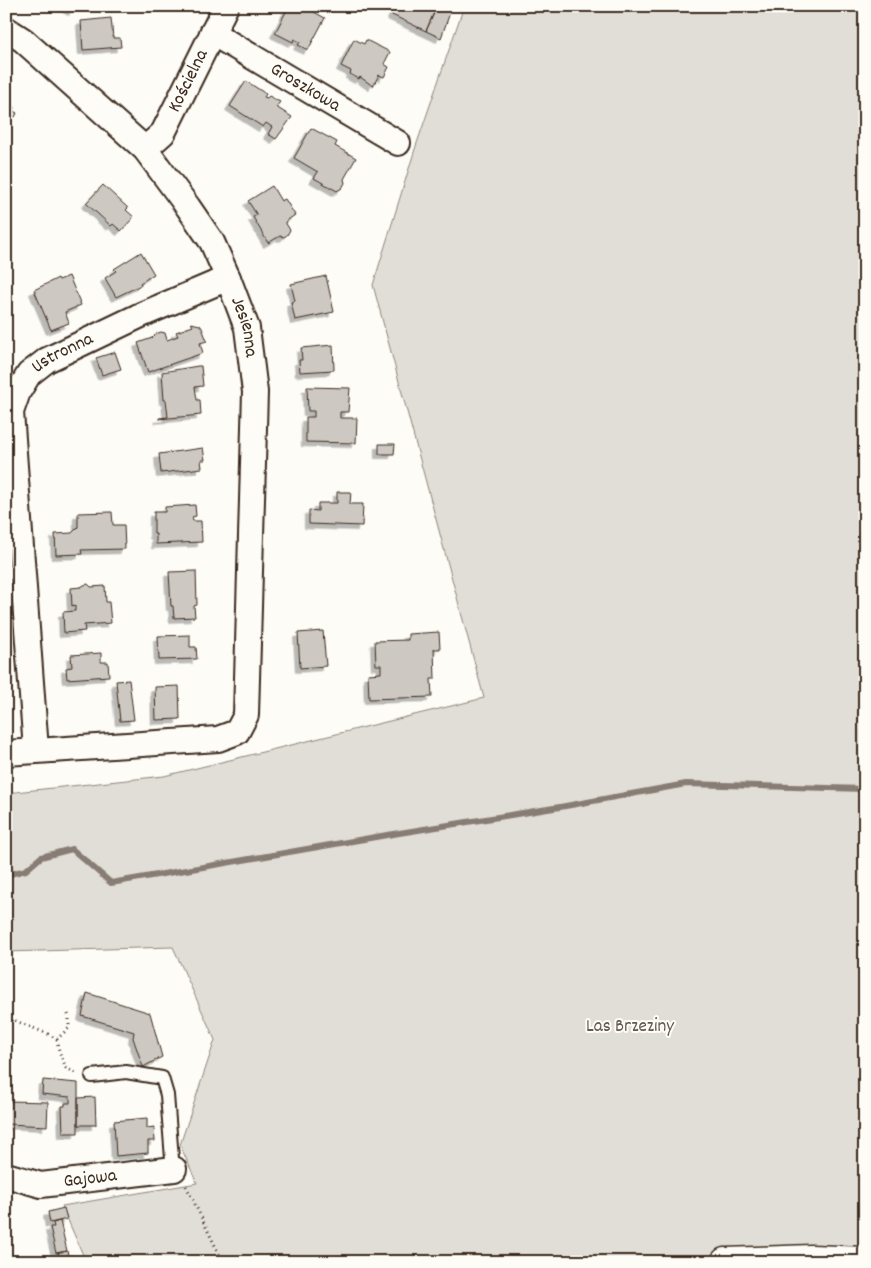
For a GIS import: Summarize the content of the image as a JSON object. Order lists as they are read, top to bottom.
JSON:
{
  "streets": {
    "street": [
      "Kościelna",
      "Groszkowa",
      "Jesienna",
      "Ustronna",
      "Gajowa"
    ]
  },
  "crossings": [
    ["Kościelna", "Groszkowa"],
    ["Kościelna", "Jesienna"],
    ["Jesienna", "Ustronna"]
  ],
  "parks": ["Las Brzeziny"]
}
